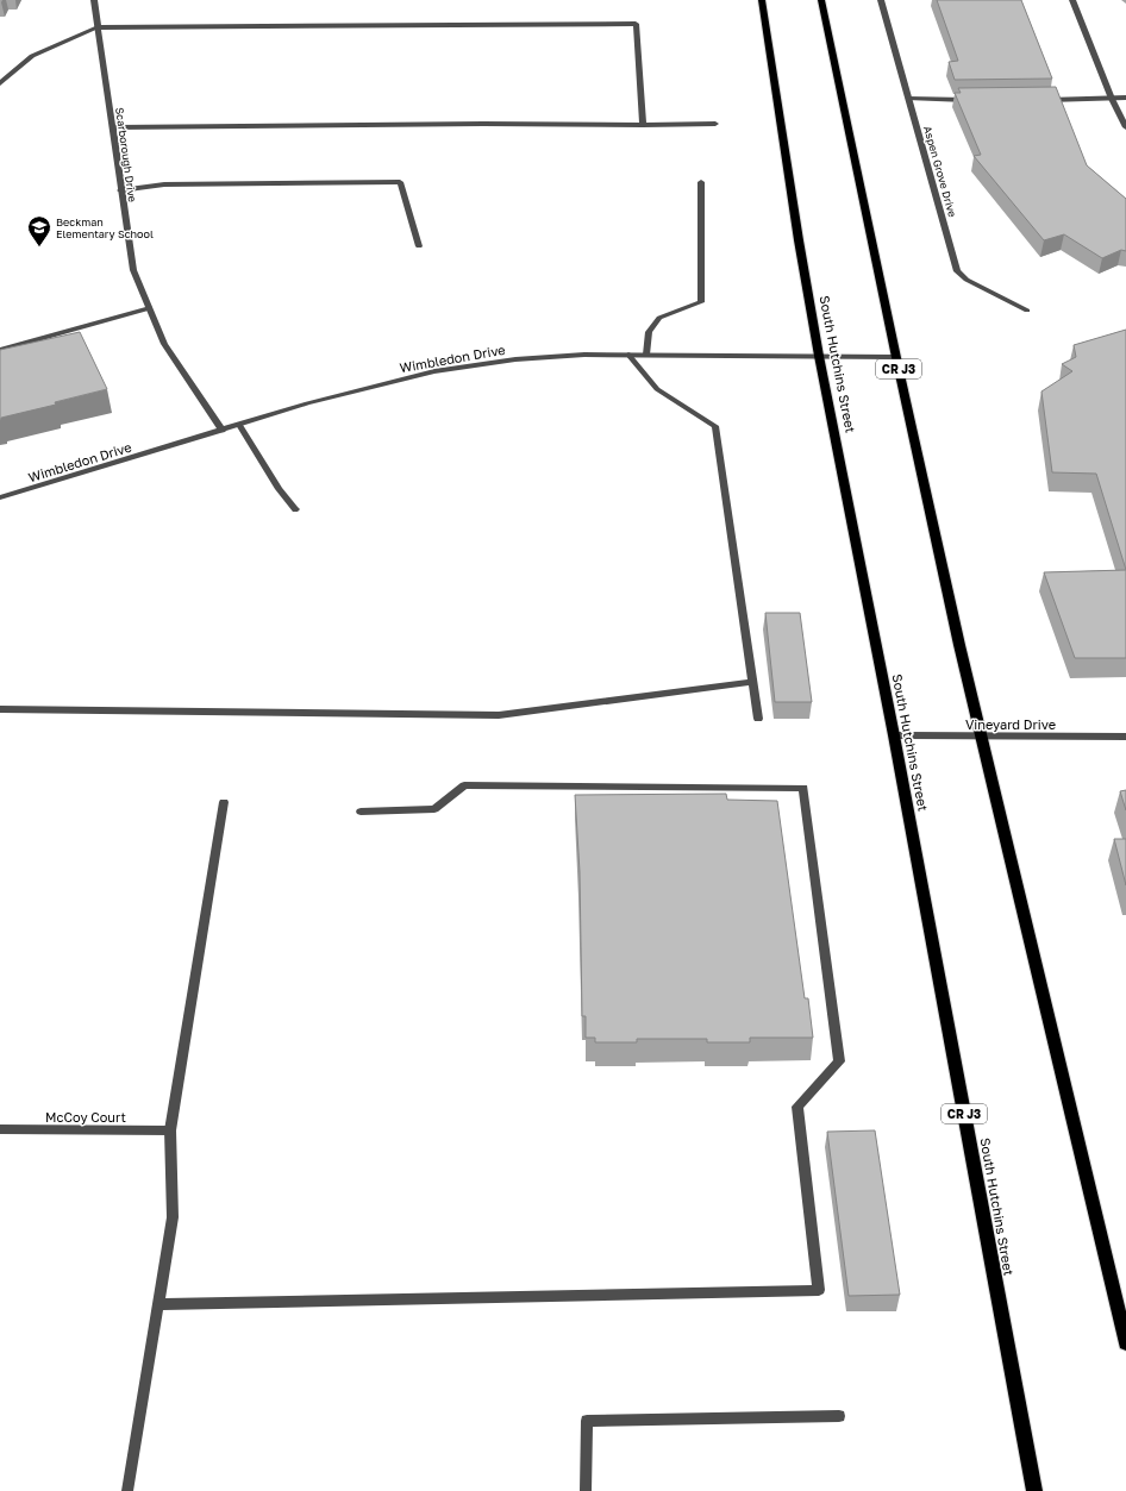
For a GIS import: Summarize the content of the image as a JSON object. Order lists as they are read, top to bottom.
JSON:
{
  "streets": {
    "main road": ["South Hutchins Street", "CR J3"],
    "street": [
      "Scarborough Drive",
      "Aspen Grove Drive",
      "Wimbledon Drive",
      "Vineyard Drive",
      "McCoy Court"
    ]
  },
  "crossings": [
    ["Scarborough Drive", "Wimbledon Drive"],
    ["Wimbledon Drive", "South Hutchins Street"],
    ["Wimbledon Drive", "CR J3"],
    ["South Hutchins Street", "Vineyard Drive"],
    ["CR J3", "Vineyard Drive"]
  ],
  "places": {
    "school or university": ["Beckman Elementary School"]
  }
}
